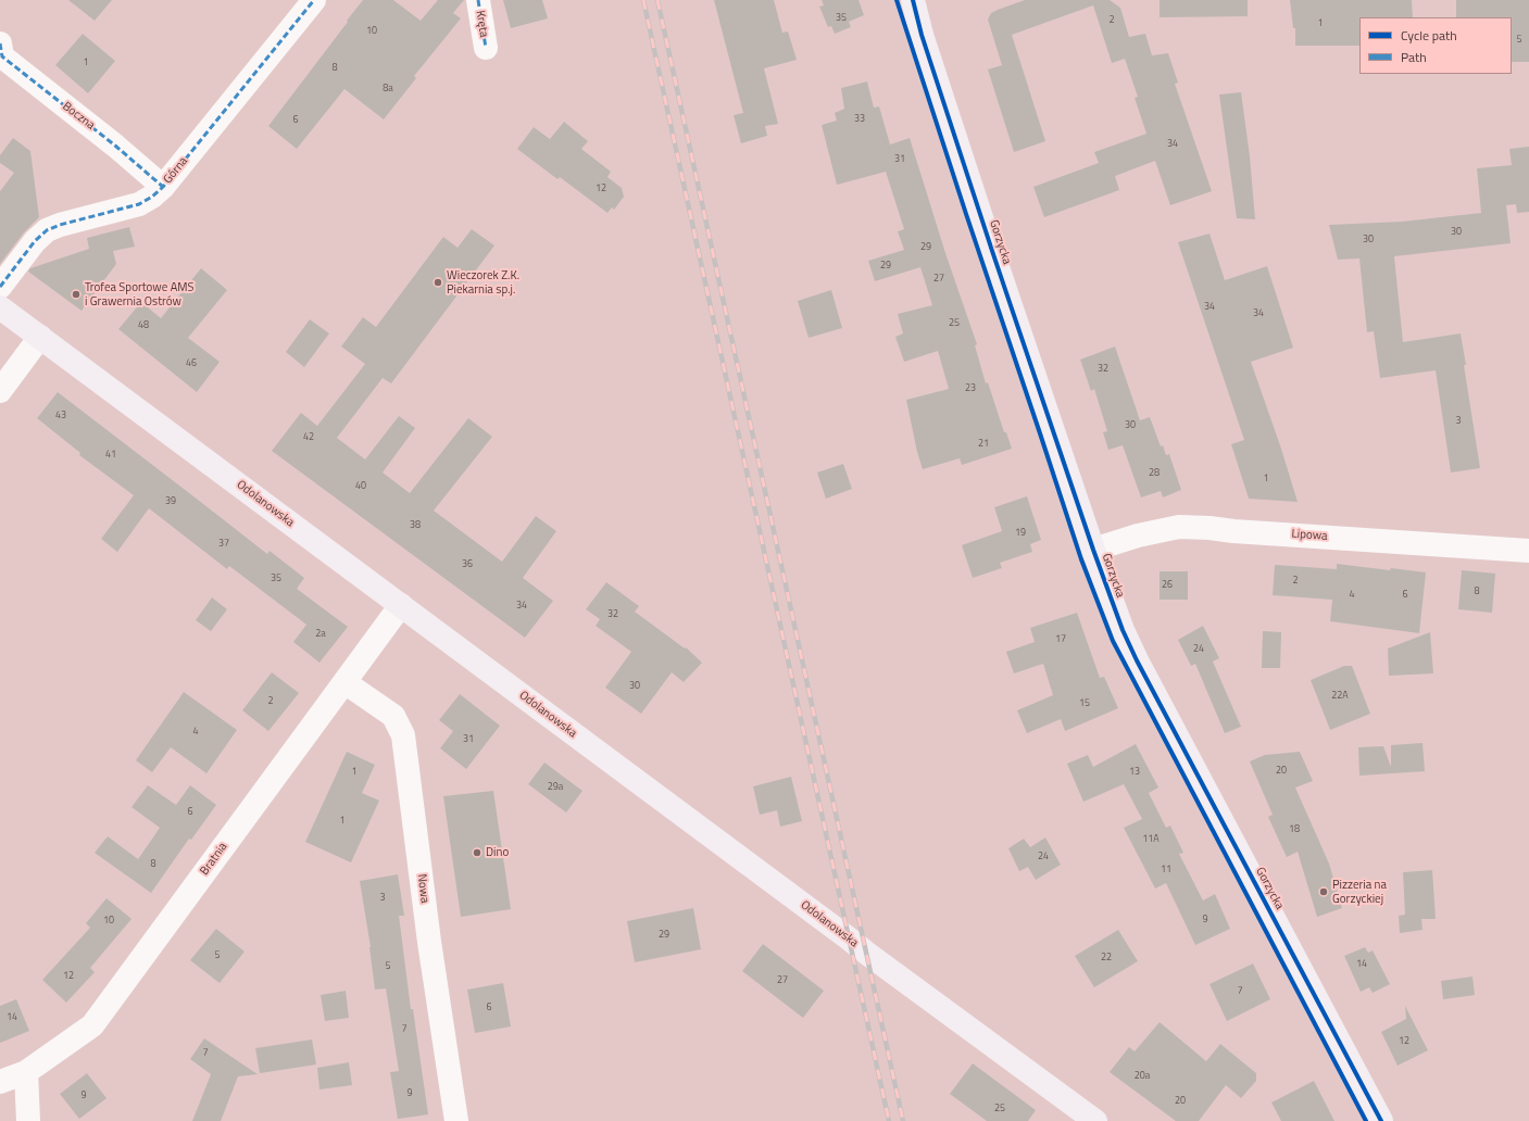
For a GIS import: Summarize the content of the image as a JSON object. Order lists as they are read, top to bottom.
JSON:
{
  "streets": {
    "main road": ["Gorzycka", "Odolanowska"],
    "street": [
      "Kręta",
      "Boczna",
      "Górna",
      "Lipowa",
      "Bratnia",
      "Nowa"
    ]
  },
  "crossings": [
    ["Boczna", "Górna"],
    ["Gorzycka", "Lipowa"],
    ["Odolanowska", "Bratnia"],
    ["Bratnia", "Nowa"]
  ],
  "places": [
    "Wieczorek Z.K. Piekarnia sp.j.",
    "Trofea Sportowe AMS i Grawernia Ostrów",
    "Dino",
    "Pizzeria na Gorzyckiej"
  ],
  "house_numbers": [
    "35",
    "2",
    "1",
    "10",
    "5",
    "1",
    "8",
    "8a",
    "33",
    "6",
    "34",
    "31",
    "12",
    "30",
    "30",
    "29",
    "29",
    "27",
    "34",
    "34",
    "25",
    "48",
    "46",
    "32",
    "23",
    "43",
    "3",
    "30",
    "42",
    "21",
    "41",
    "28",
    "1",
    "40",
    "39",
    "38",
    "19",
    "37",
    "36",
    "35",
    "2",
    "26",
    "8",
    "4",
    "6",
    "34",
    "32",
    "2a",
    "17",
    "24",
    "30",
    "22A",
    "2",
    "15",
    "4",
    "31",
    "20",
    "1",
    "13",
    "29a",
    "6",
    "1",
    "18",
    "11A",
    "24",
    "8",
    "11",
    "3",
    "9",
    "10",
    "29",
    "5",
    "22",
    "14",
    "5",
    "12",
    "27",
    "7",
    "6",
    "14",
    "7",
    "12",
    "7",
    "20a",
    "9",
    "9",
    "20",
    "25"
  ],
  "legend": ["Cycle path", "Path"]
}
